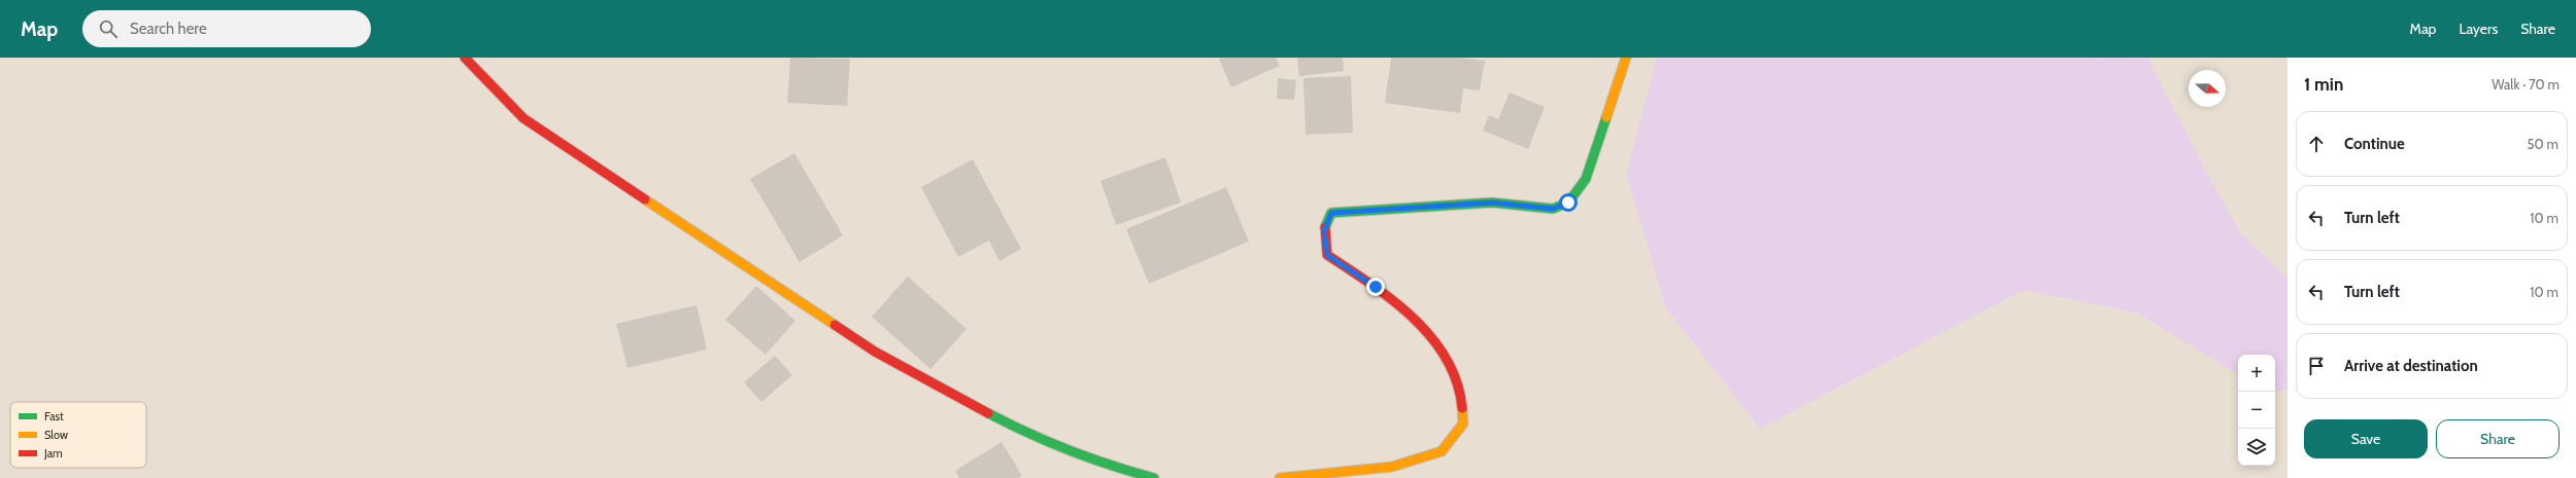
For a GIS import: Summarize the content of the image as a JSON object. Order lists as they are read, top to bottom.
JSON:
{
  "legend": ["Fast", "Slow", "Jam"],
  "north": "right",
  "page": {
    "header": "Map",
    "search": "Search here",
    "nav": ["Map", "Layers", "Share"],
    "heading": ["1 min", "Walk · 70 m"],
    "list": [
      ["Continue", "50 m"],
      ["Turn left", "10 m"],
      ["Turn left", "10 m"],
      "Arrive at destination"
    ],
    "map_buttons": ["+", "−"],
    "buttons": ["Save", "Share"]
  }
}
